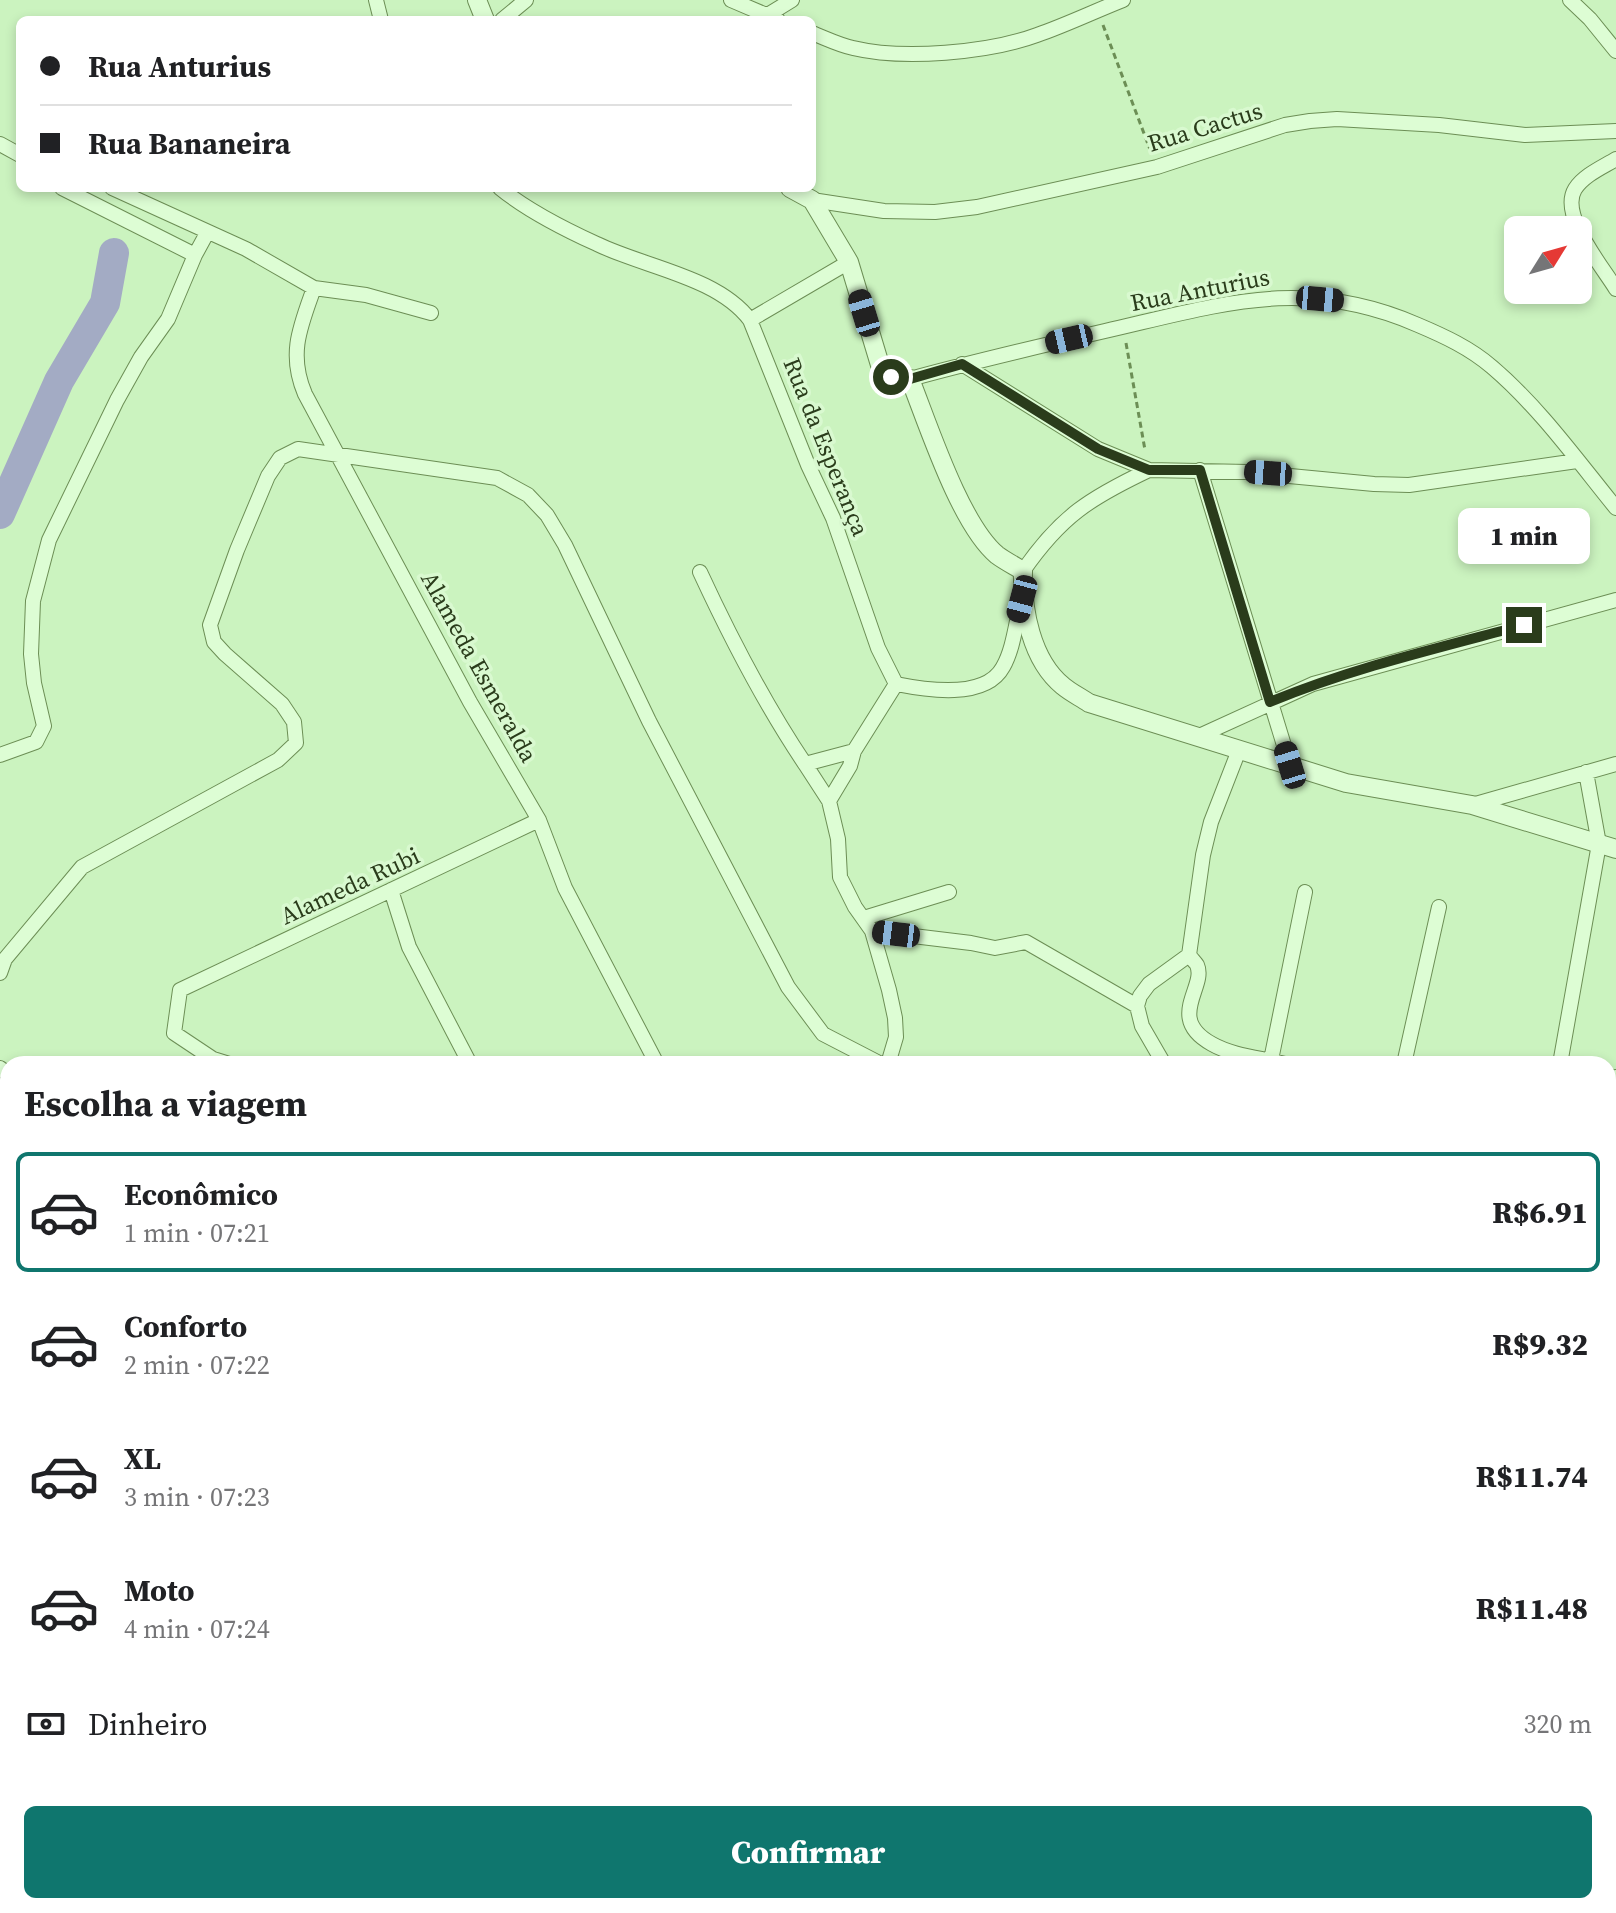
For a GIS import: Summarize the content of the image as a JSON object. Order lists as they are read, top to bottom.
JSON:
{
  "streets": {
    "street": [
      "Rua Cactus",
      "Rua Anturius",
      "Rua da Esperança",
      "Alameda Esmeralda",
      "Alameda Rubi"
    ]
  },
  "crossings": [
    ["Alameda Esmeralda", "Alameda Rubi"]
  ],
  "north": "top right",
  "page": {
    "banner": ["Rua Anturius", "Rua Bananeira"],
    "bubble": "1 min",
    "heading": "Escolha a viagem",
    "list": [
      {
        "name": "Econômico",
        "note": "1 min · 07:21",
        "value": "R$6.91"
      },
      {
        "name": "Conforto",
        "note": "2 min · 07:22",
        "value": "R$9.32"
      },
      {
        "name": "XL",
        "note": "3 min · 07:23",
        "value": "R$11.74"
      },
      {
        "name": "Moto",
        "note": "4 min · 07:24",
        "value": "R$11.48"
      }
    ],
    "pay": ["Dinheiro", "320 m"],
    "buttons": "Confirmar"
  }
}
